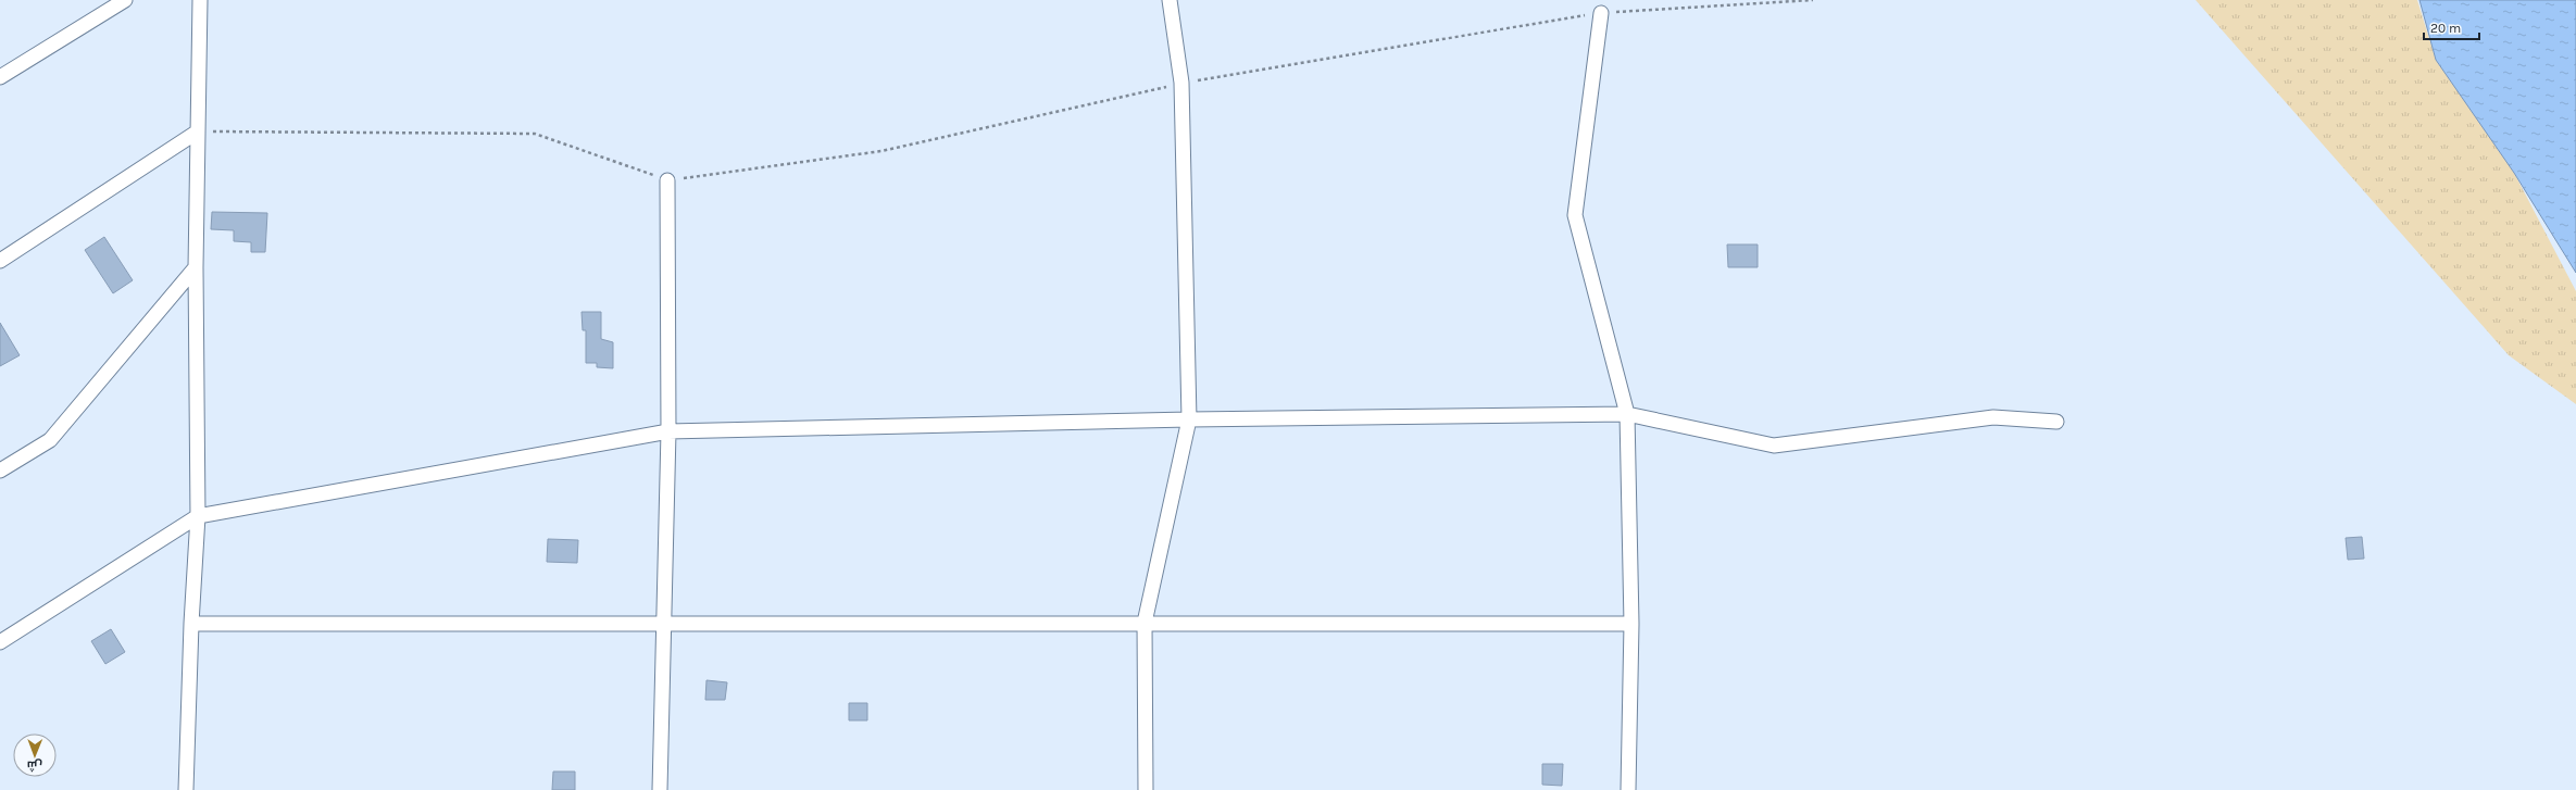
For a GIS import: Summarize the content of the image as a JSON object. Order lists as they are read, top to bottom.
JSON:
{
  "scale_bar": "20 m",
  "north": "bottom"
}
